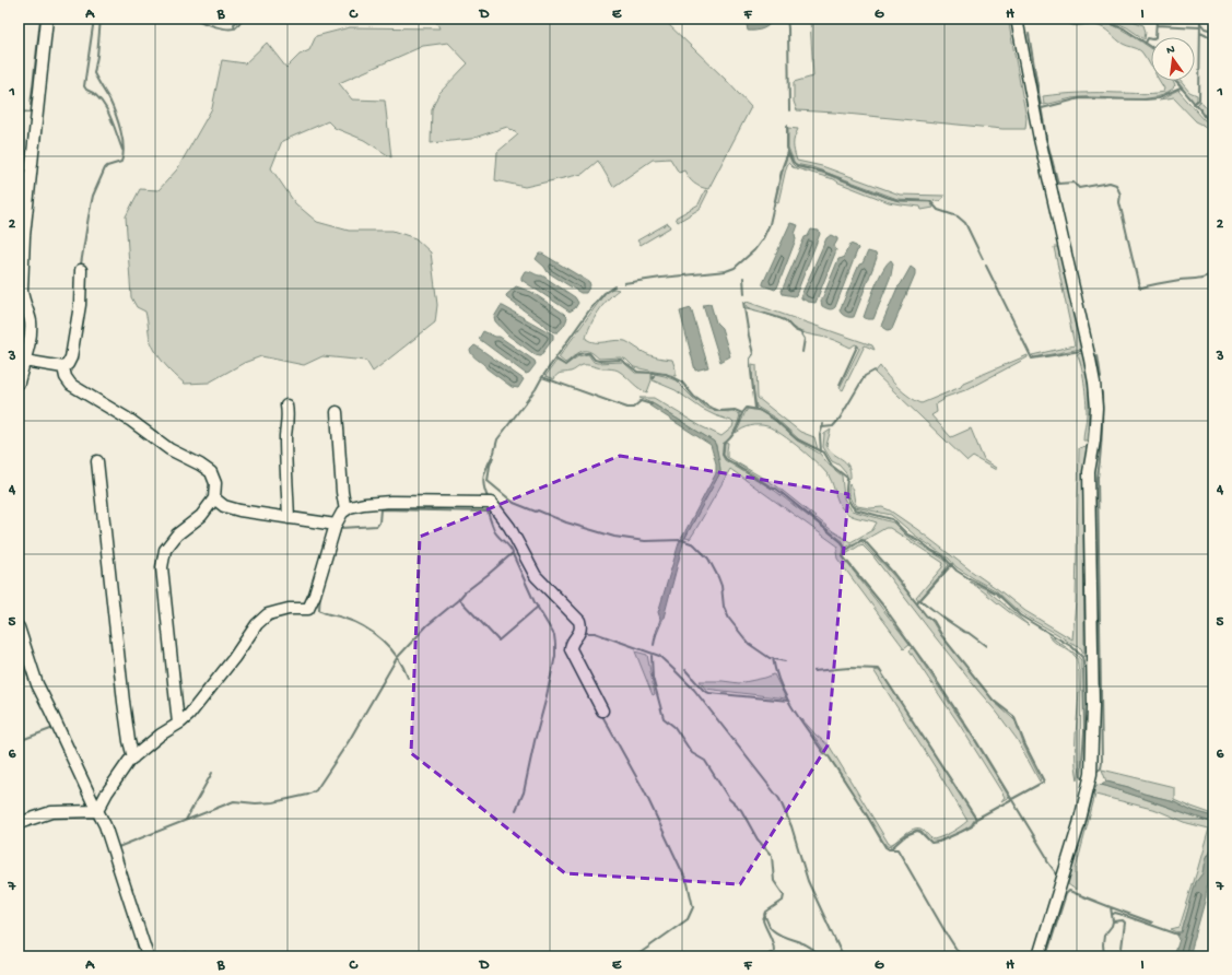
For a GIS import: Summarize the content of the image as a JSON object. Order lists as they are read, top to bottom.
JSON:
{
  "north": "top",
  "grid": {
    "columns": [
      "A",
      "B",
      "C",
      "D",
      "E",
      "F",
      "G",
      "H",
      "I"
    ],
    "rows": [
      "1",
      "2",
      "3",
      "4",
      "5",
      "6",
      "7"
    ]
  }
}
